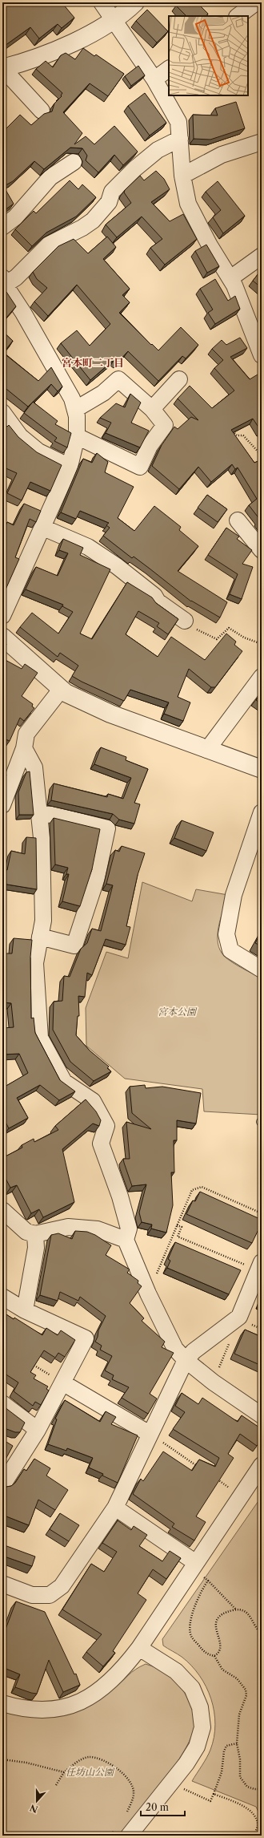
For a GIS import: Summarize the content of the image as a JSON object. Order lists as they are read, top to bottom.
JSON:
{
  "districts": ["宮本町二丁目"],
  "parks": ["宮本公園", "任坊山公園"],
  "scale_bar": "20 m",
  "north": "bottom"
}
